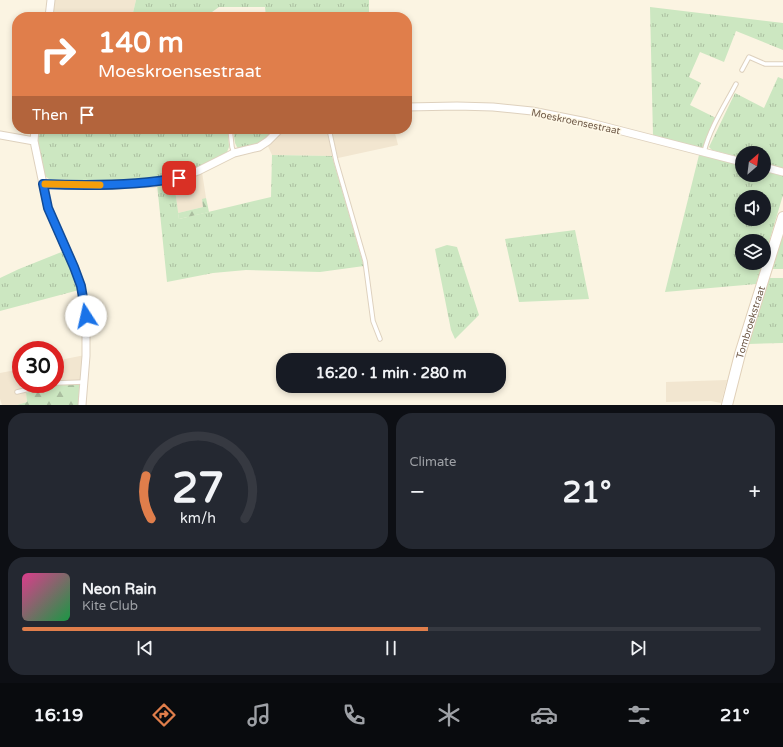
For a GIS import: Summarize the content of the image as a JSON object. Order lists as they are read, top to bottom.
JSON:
{
  "streets": {
    "street": ["Moeskroensestraat", "Tombroekstraat"]
  },
  "north": "top right",
  "page": {
    "turn": ["140 m", "Moeskroensestraat"],
    "then": "Then",
    "limit": "30",
    "trip": "16:20 · 1 min · 280 m",
    "tile": "Climate",
    "heat": ["−", "21°", "+"],
    "song": ["Neon Rain", "Kite Club"],
    "tabs": ["16:19", "21°"],
    "gauge": ["27", "km/h"]
  }
}
